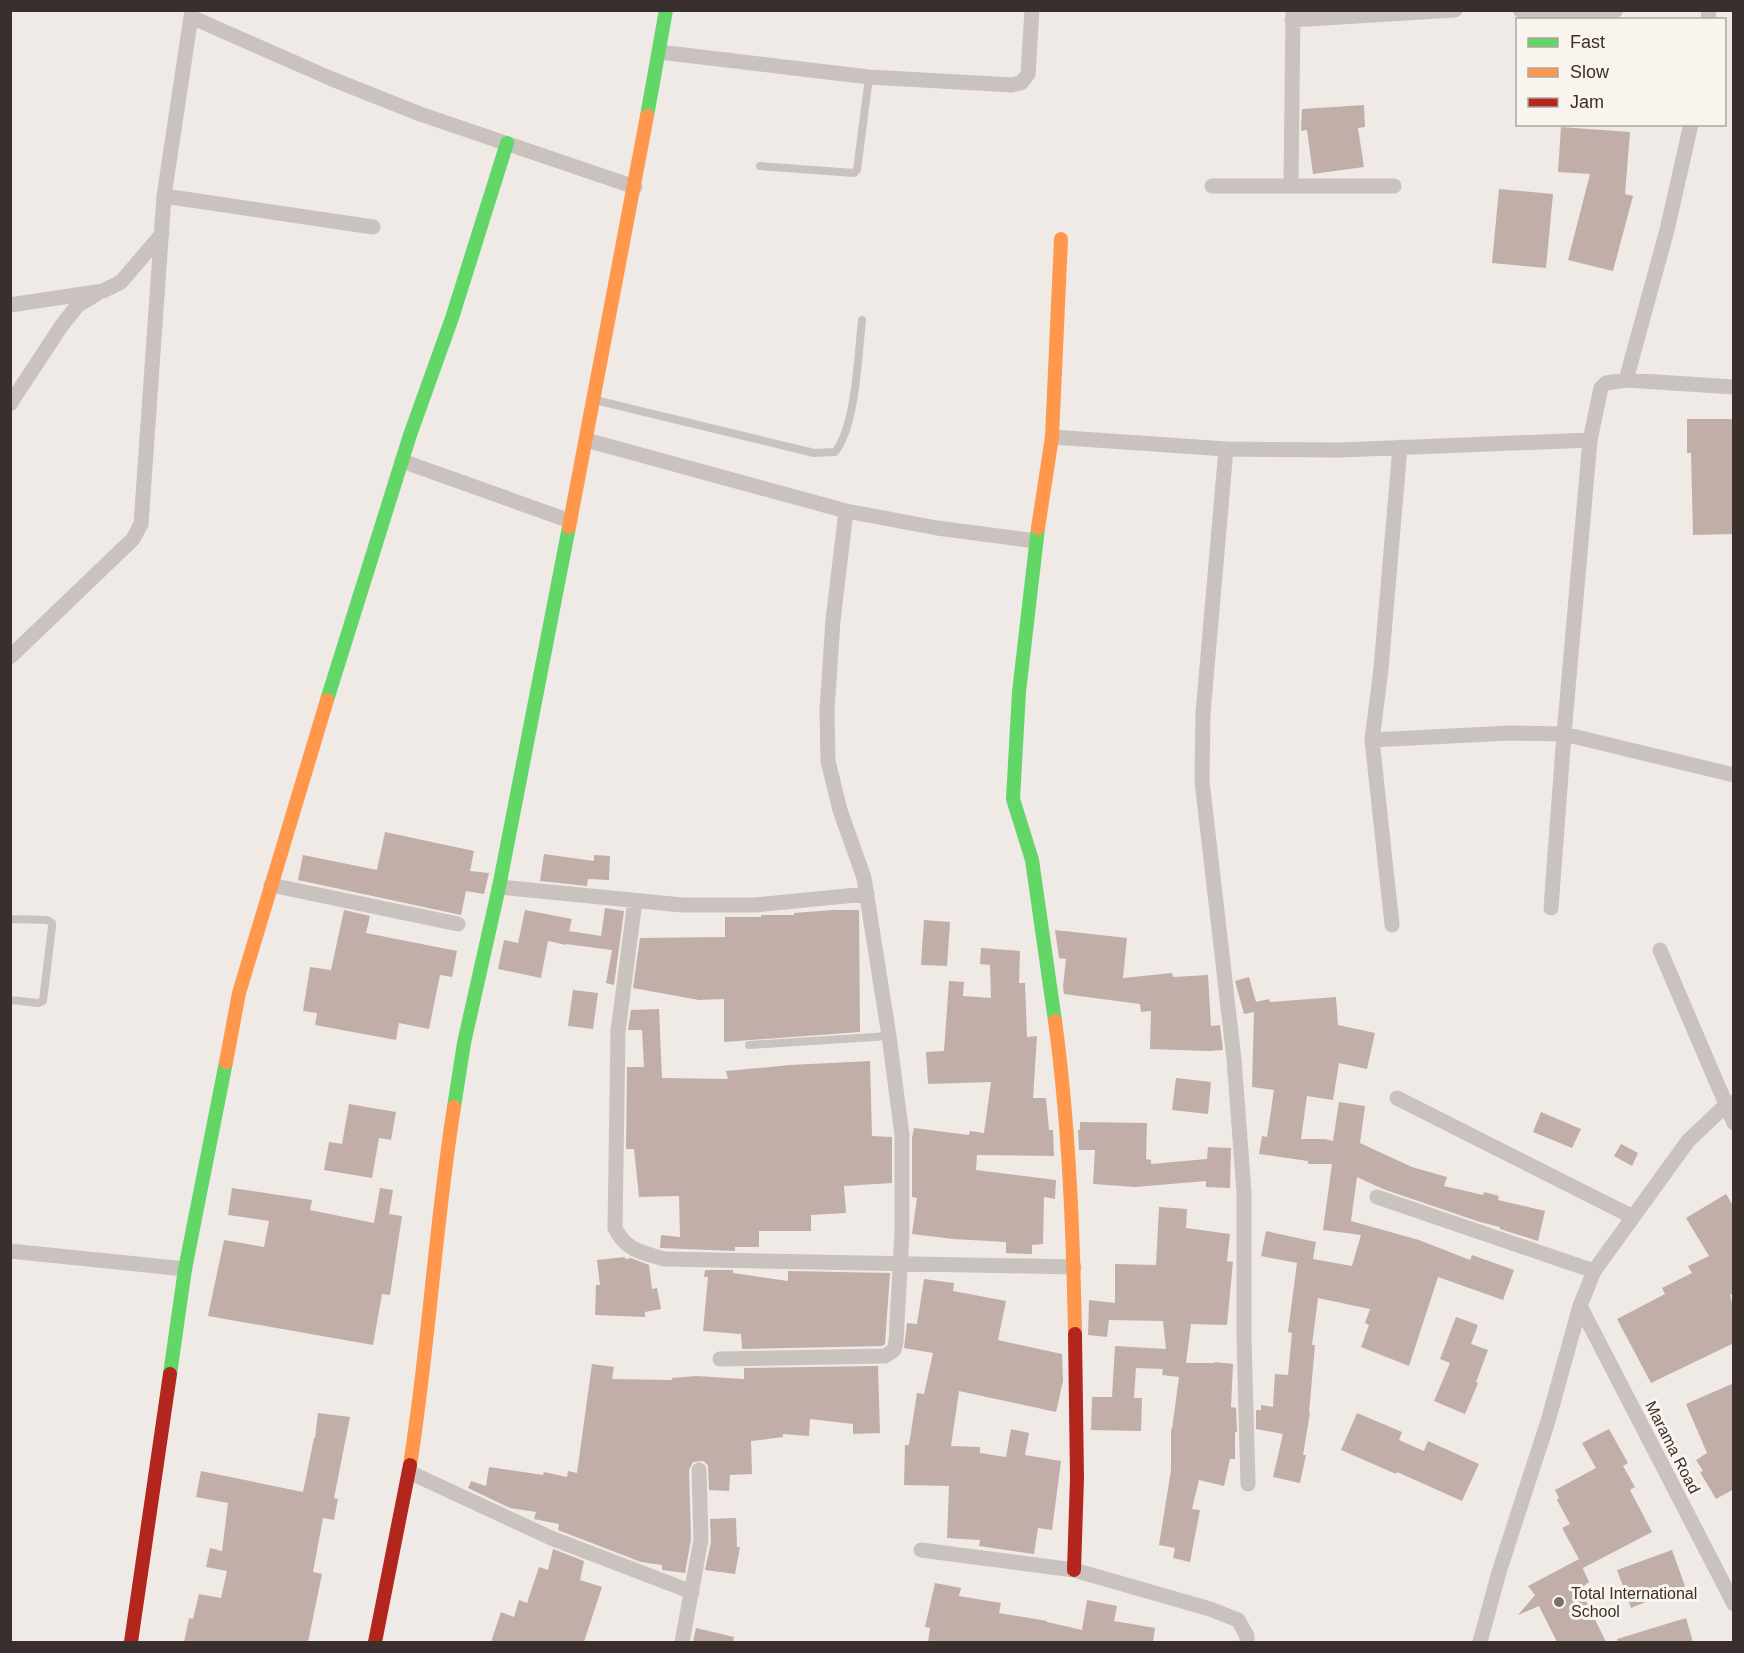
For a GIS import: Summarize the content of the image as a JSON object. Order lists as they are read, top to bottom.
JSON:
{
  "streets": {
    "street": ["Marama Road"]
  },
  "places": ["Total International School"],
  "legend": ["Fast", "Slow", "Jam"]
}
